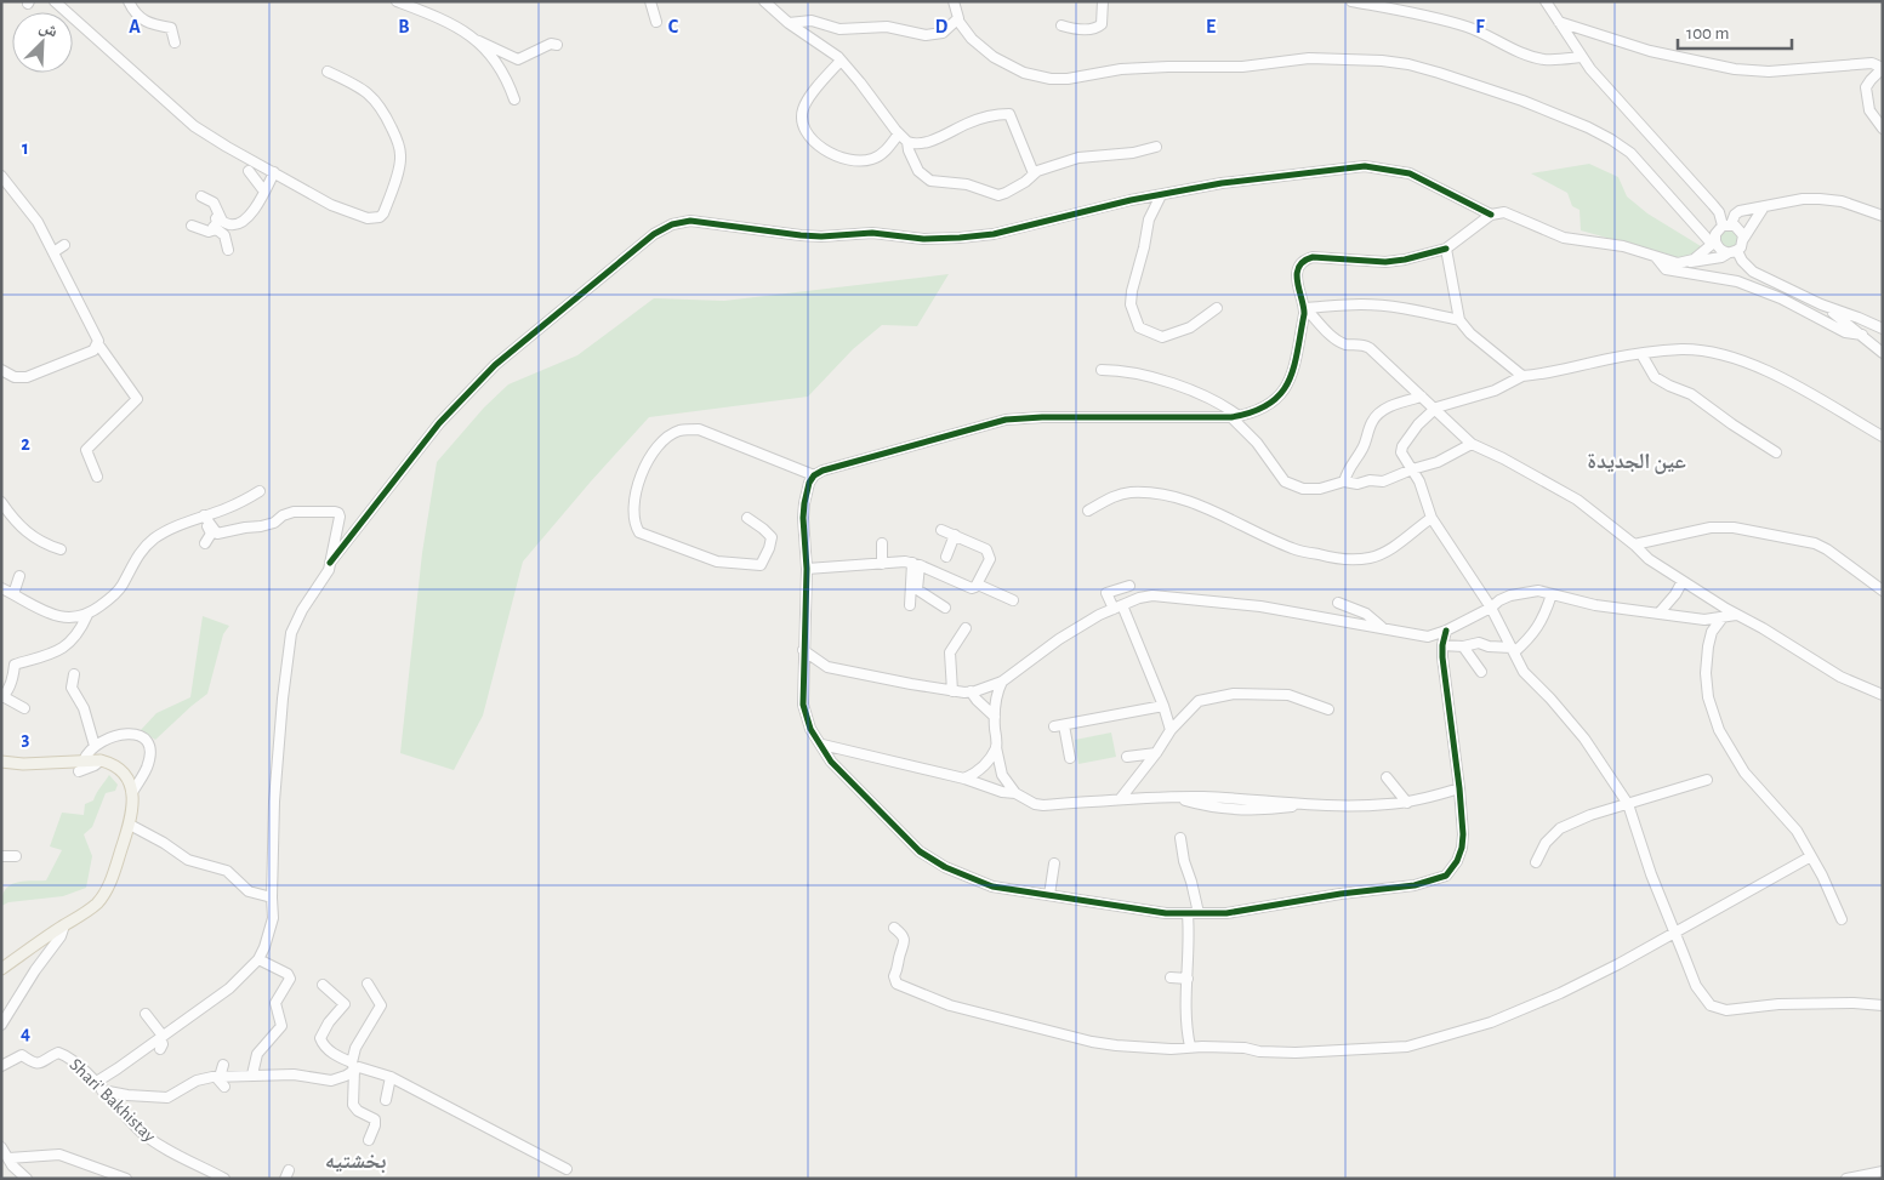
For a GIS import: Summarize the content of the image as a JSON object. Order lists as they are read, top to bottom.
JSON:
{
  "streets": {
    "street": ["Shari' Bakhistay"]
  },
  "districts": ["عين الجديدة", "بخشتيه"],
  "scale_bar": "100 m",
  "north": "top right",
  "grid": {
    "columns": [
      "A",
      "B",
      "C",
      "D",
      "E",
      "F"
    ],
    "rows": [
      "1",
      "2",
      "3",
      "4"
    ]
  }
}
